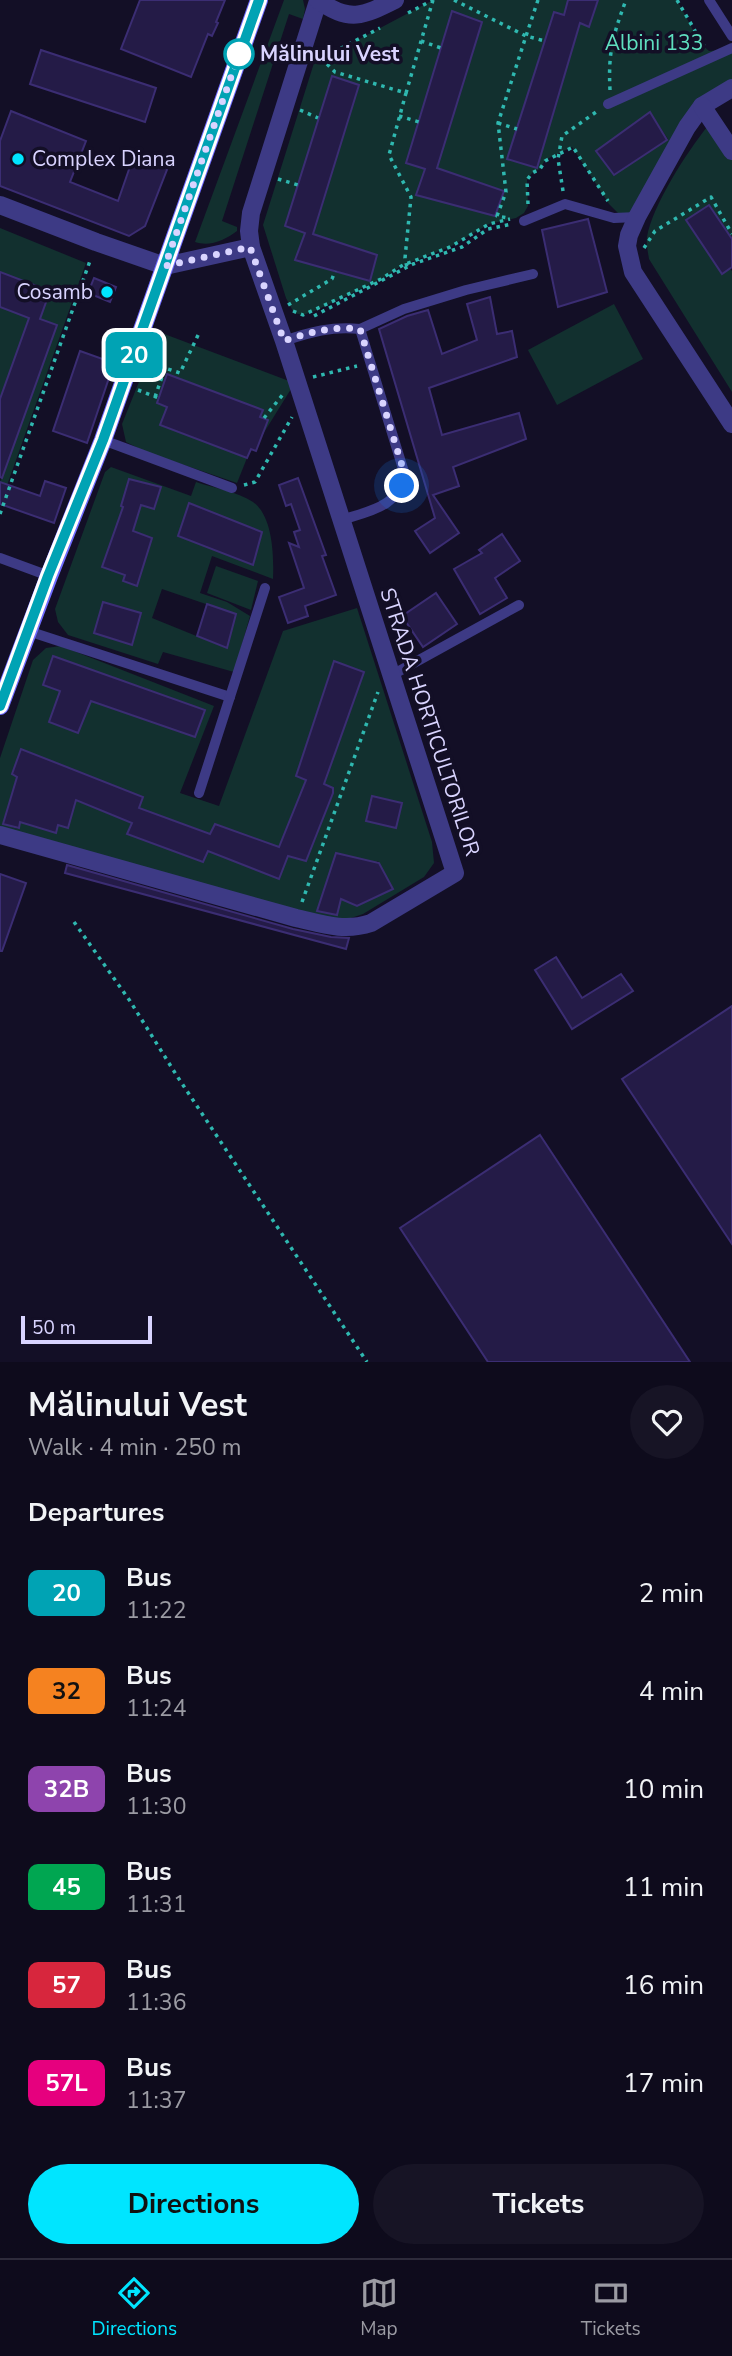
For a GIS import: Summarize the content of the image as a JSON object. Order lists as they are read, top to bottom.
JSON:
{
  "streets": {
    "street": ["STRADA HORTICULTORILOR"]
  },
  "parks": ["Albini 133"],
  "places": ["Mălinului Vest", "Complex Diana", "Cosamb"],
  "lines": ["bus line 20"],
  "scale_bar": "50 m",
  "page": {
    "on_map": "20",
    "scale": "50 m",
    "heading": [
      ["Mălinului Vest", "Walk · 4 min · 250 m"],
      "Departures"
    ],
    "list": [
      {
        "mark": "20",
        "name": "Bus",
        "note": "11:22",
        "value": "2 min"
      },
      {
        "mark": "32",
        "name": "Bus",
        "note": "11:24",
        "value": "4 min"
      },
      {
        "mark": "32B",
        "name": "Bus",
        "note": "11:30",
        "value": "10 min"
      },
      {
        "mark": "45",
        "name": "Bus",
        "note": "11:31",
        "value": "11 min"
      },
      {
        "mark": "57",
        "name": "Bus",
        "note": "11:36",
        "value": "16 min"
      },
      {
        "mark": "57L",
        "name": "Bus",
        "note": "11:37",
        "value": "17 min"
      }
    ],
    "buttons": ["Directions", "Tickets"],
    "tabs": ["Directions", "Map", "Tickets"]
  }
}
